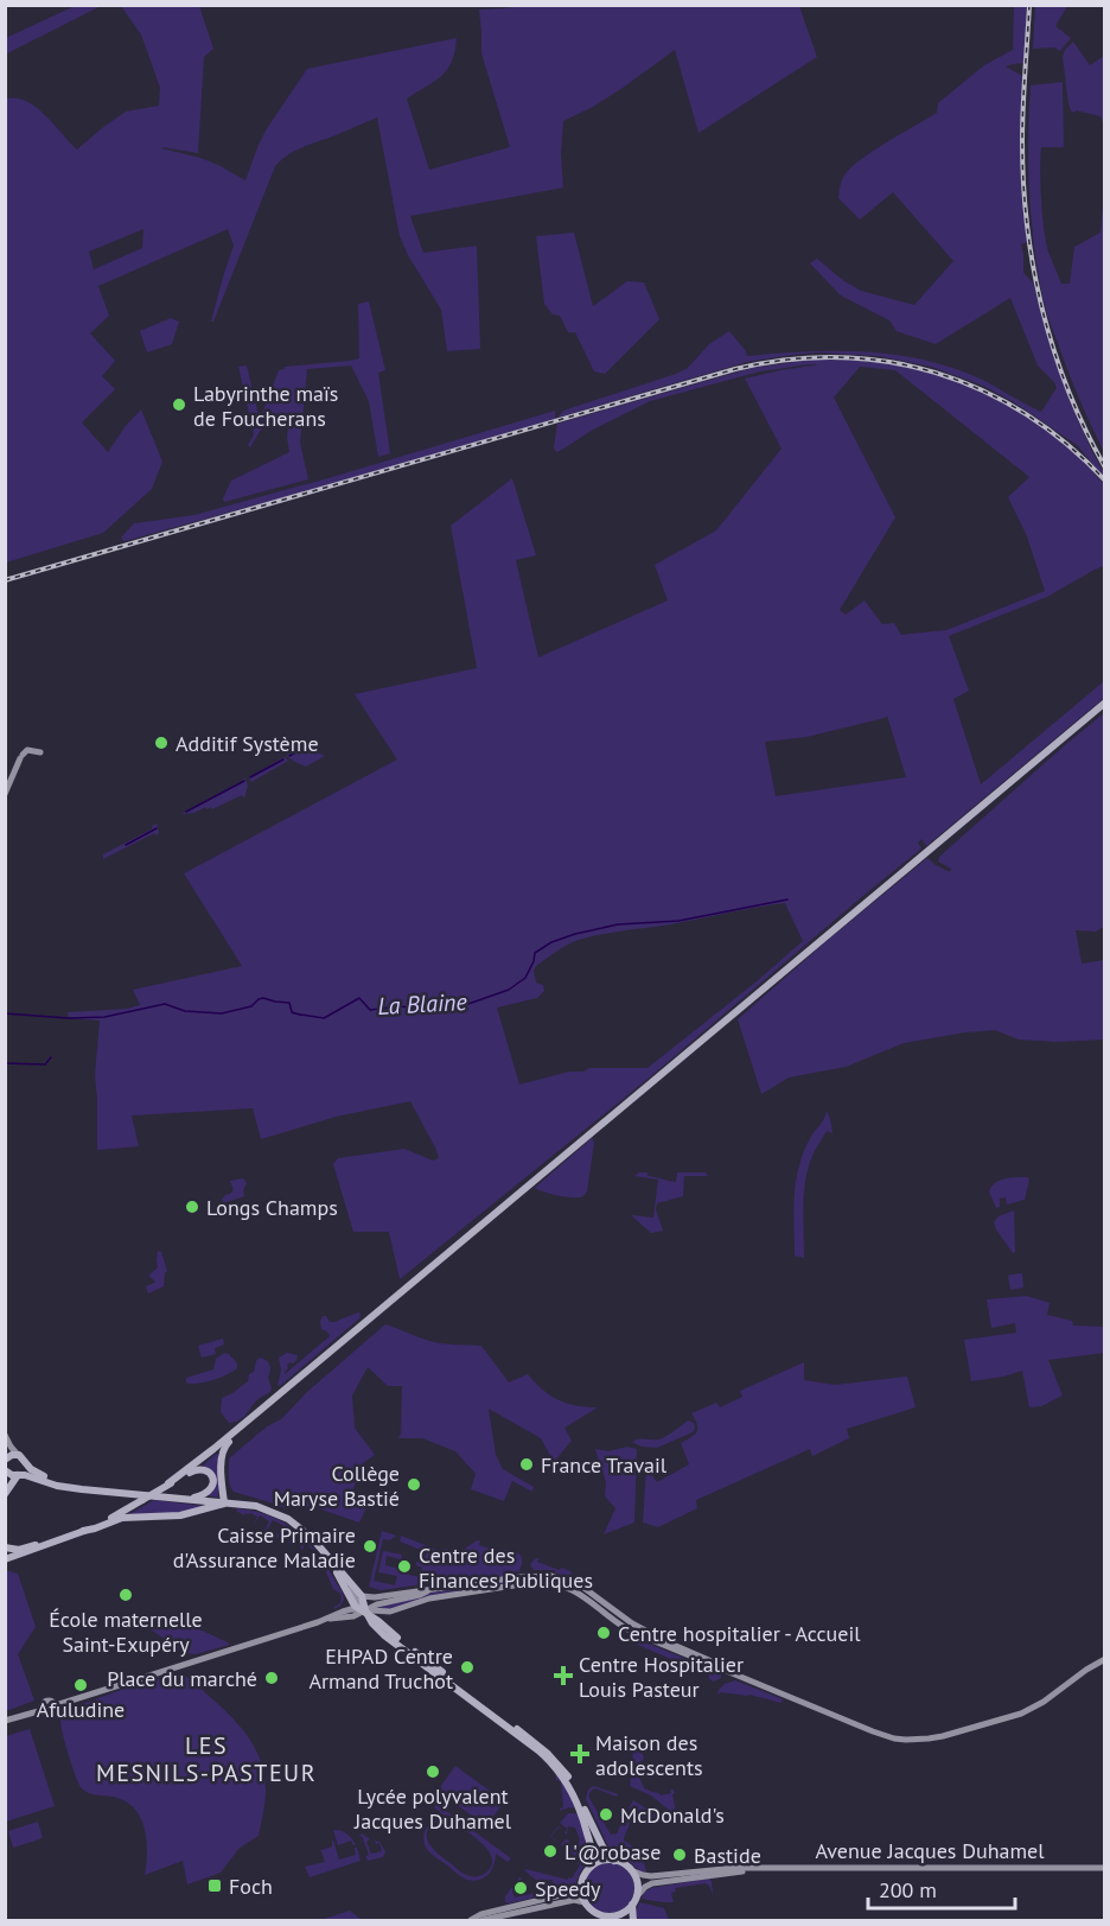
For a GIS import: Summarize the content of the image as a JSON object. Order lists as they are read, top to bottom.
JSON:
{
  "streets": {
    "main road": ["Avenue Jacques Duhamel"]
  },
  "districts": ["LES MESNILS-PASTEUR"],
  "water": ["La Blaine"],
  "places": {
    "other": [
      "Labyrinthe maïs de Foucherans",
      "Additif Système",
      "Longs Champs",
      "France Travail",
      "Collège Maryse Bastié",
      "Caisse Primaire d'Assurance Maladie",
      "Centre des Finances Publiques",
      "École maternelle Saint-Exupéry",
      "Centre hospitalier - Accueil",
      "EHPAD Centre Armand Truchot",
      "Place du marché",
      "Afuludine",
      "Lycée polyvalent Jacques Duhamel",
      "McDonald's",
      "L'@robase",
      "Bastide",
      "Speedy"
    ],
    "health": ["Centre Hospitalier Louis Pasteur", "Maison des adolescents"],
    "transit": ["Foch"]
  },
  "scale_bar": "200 m"
}
